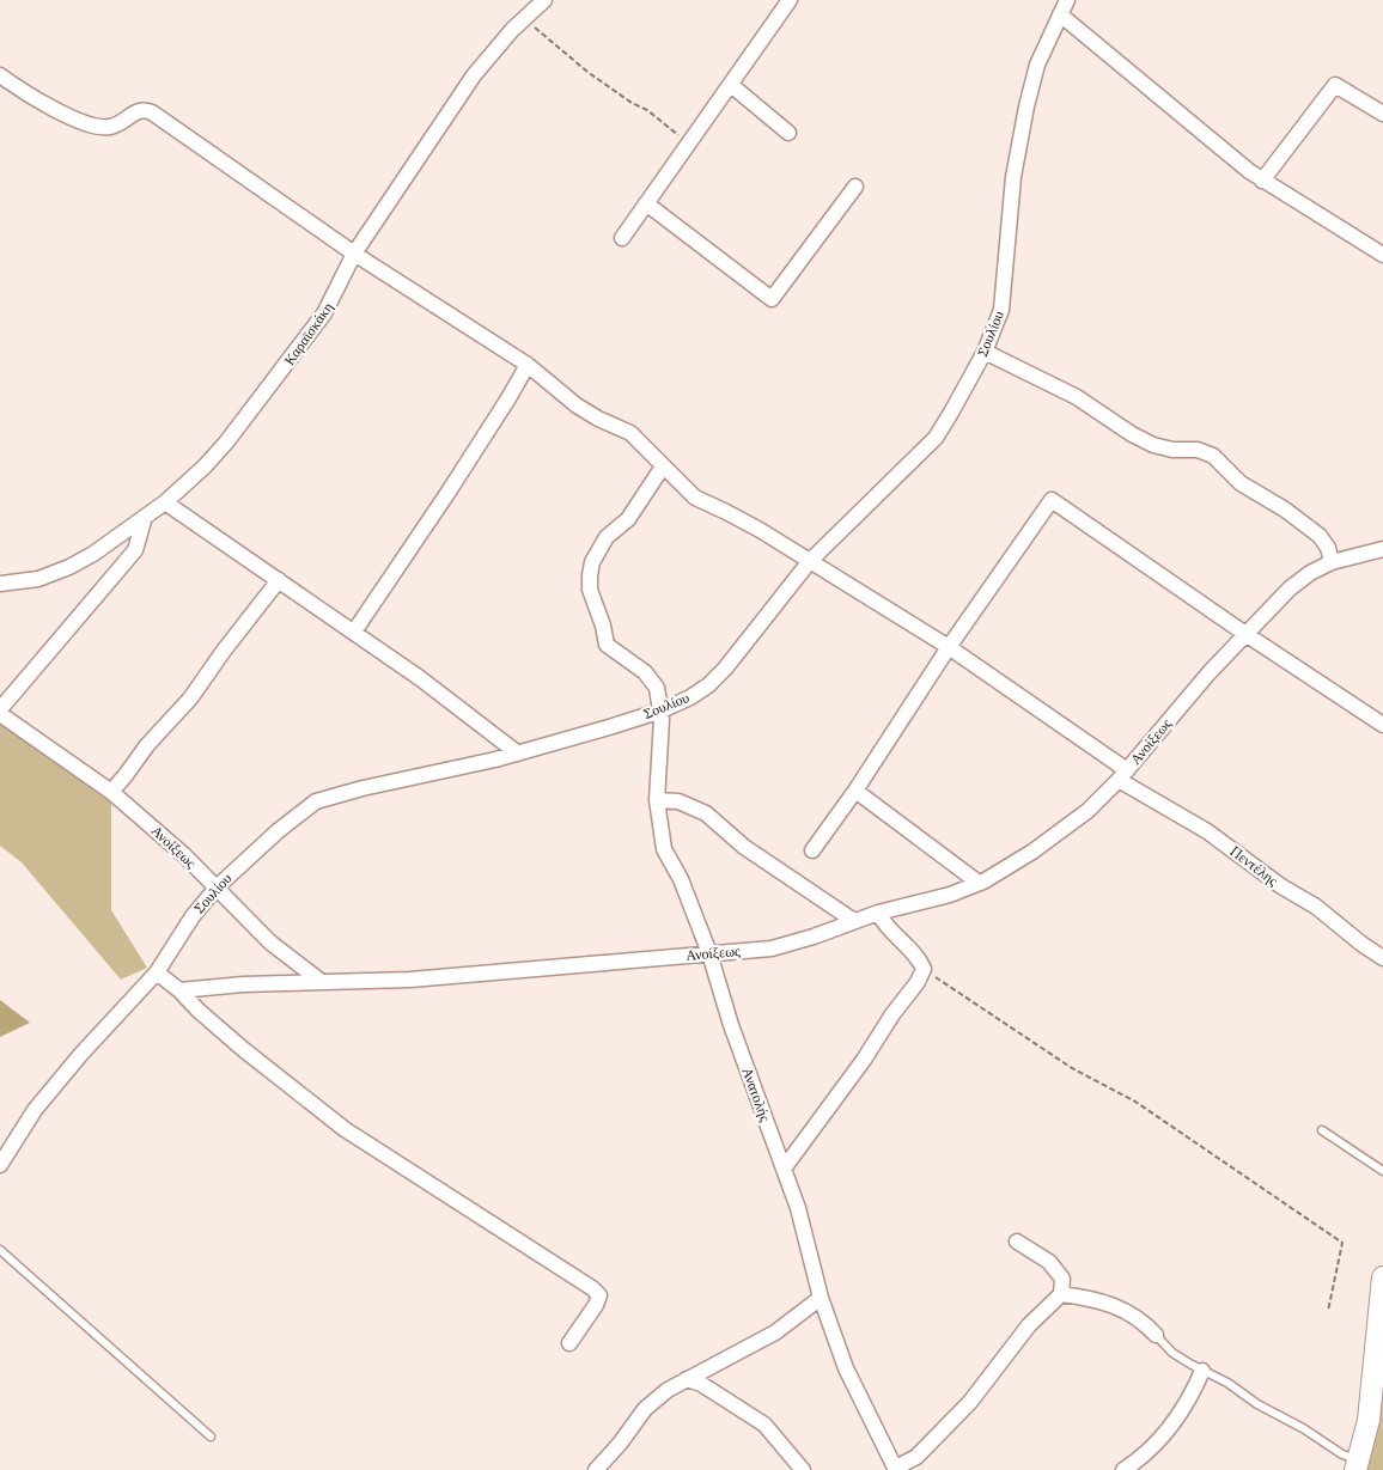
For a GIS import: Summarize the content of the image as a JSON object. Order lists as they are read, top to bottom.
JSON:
{
  "streets": {
    "street": [
      "Καραϊσκάκη",
      "Σουλίου",
      "Ανοίξεως",
      "Πεντέλης",
      "Ανατολής"
    ]
  },
  "crossings": [
    ["Καραϊσκάκη", "Πεντέλης"],
    ["Σουλίου", "Ανοίξεως"],
    ["Σουλίου", "Πεντέλης"],
    ["Σουλίου", "Ανατολής"],
    ["Ανοίξεως", "Πεντέλης"],
    ["Ανοίξεως", "Ανατολής"],
    ["Πεντέλης", "Ανατολής"]
  ]
}
